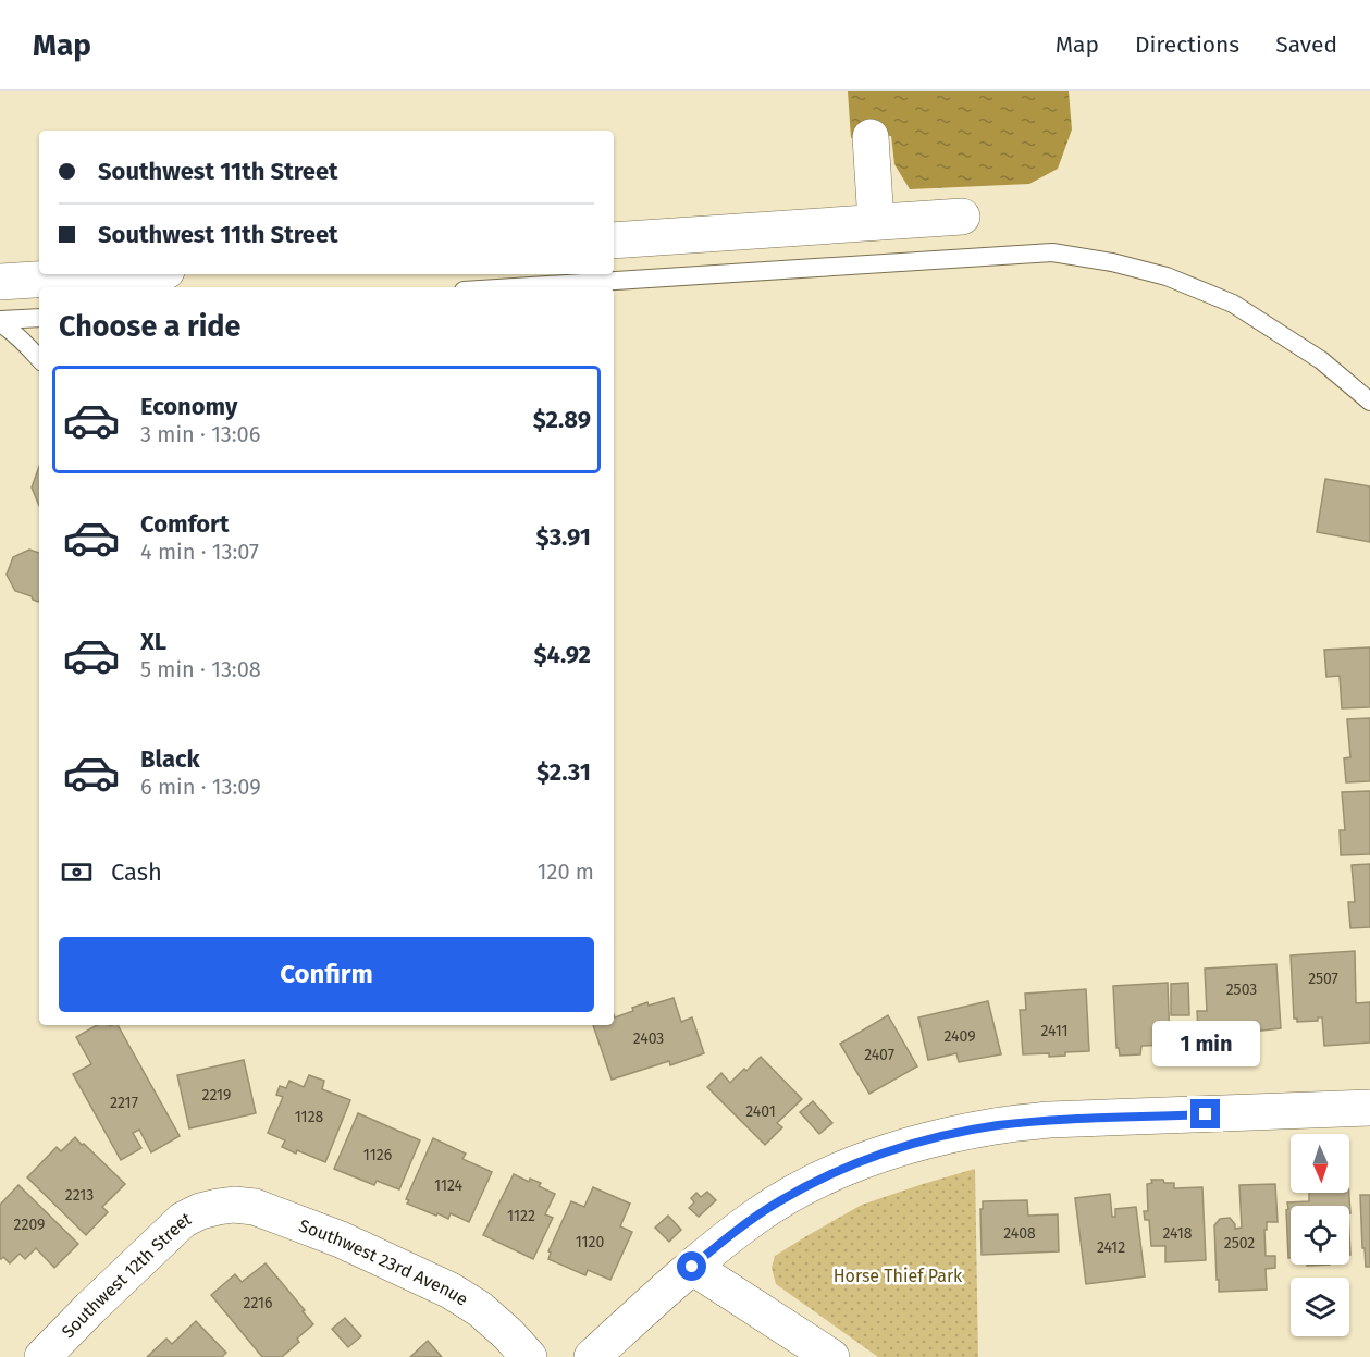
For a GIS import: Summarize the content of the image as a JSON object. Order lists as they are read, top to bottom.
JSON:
{
  "streets": {
    "street": ["Southwest 23rd Avenue", "Southwest 12th Street"]
  },
  "crossings": [
    ["Southwest 23rd Avenue", "Southwest 12th Street"]
  ],
  "parks": ["Horse Thief Park"],
  "house_numbers": [
    "2507",
    "2503",
    "2411",
    "2409",
    "2403",
    "2407",
    "2219",
    "2217",
    "2401",
    "1128",
    "1126",
    "1124",
    "2213",
    "1122",
    "2209",
    "2408",
    "2418",
    "1120",
    "2502",
    "2412",
    "2216"
  ],
  "north": "bottom",
  "page": {
    "header": "Map",
    "nav": ["Map", "Directions", "Saved"],
    "banner": ["Southwest 11th Street", "Southwest 11th Street"],
    "heading": "Choose a ride",
    "list": [
      {
        "name": "Economy",
        "note": "3 min · 13:06",
        "value": "$2.89"
      },
      {
        "name": "Comfort",
        "note": "4 min · 13:07",
        "value": "$3.91"
      },
      {
        "name": "XL",
        "note": "5 min · 13:08",
        "value": "$4.92"
      },
      {
        "name": "Black",
        "note": "6 min · 13:09",
        "value": "$2.31"
      }
    ],
    "pay": ["Cash", "120 m"],
    "buttons": "Confirm",
    "bubble": "1 min"
  }
}
